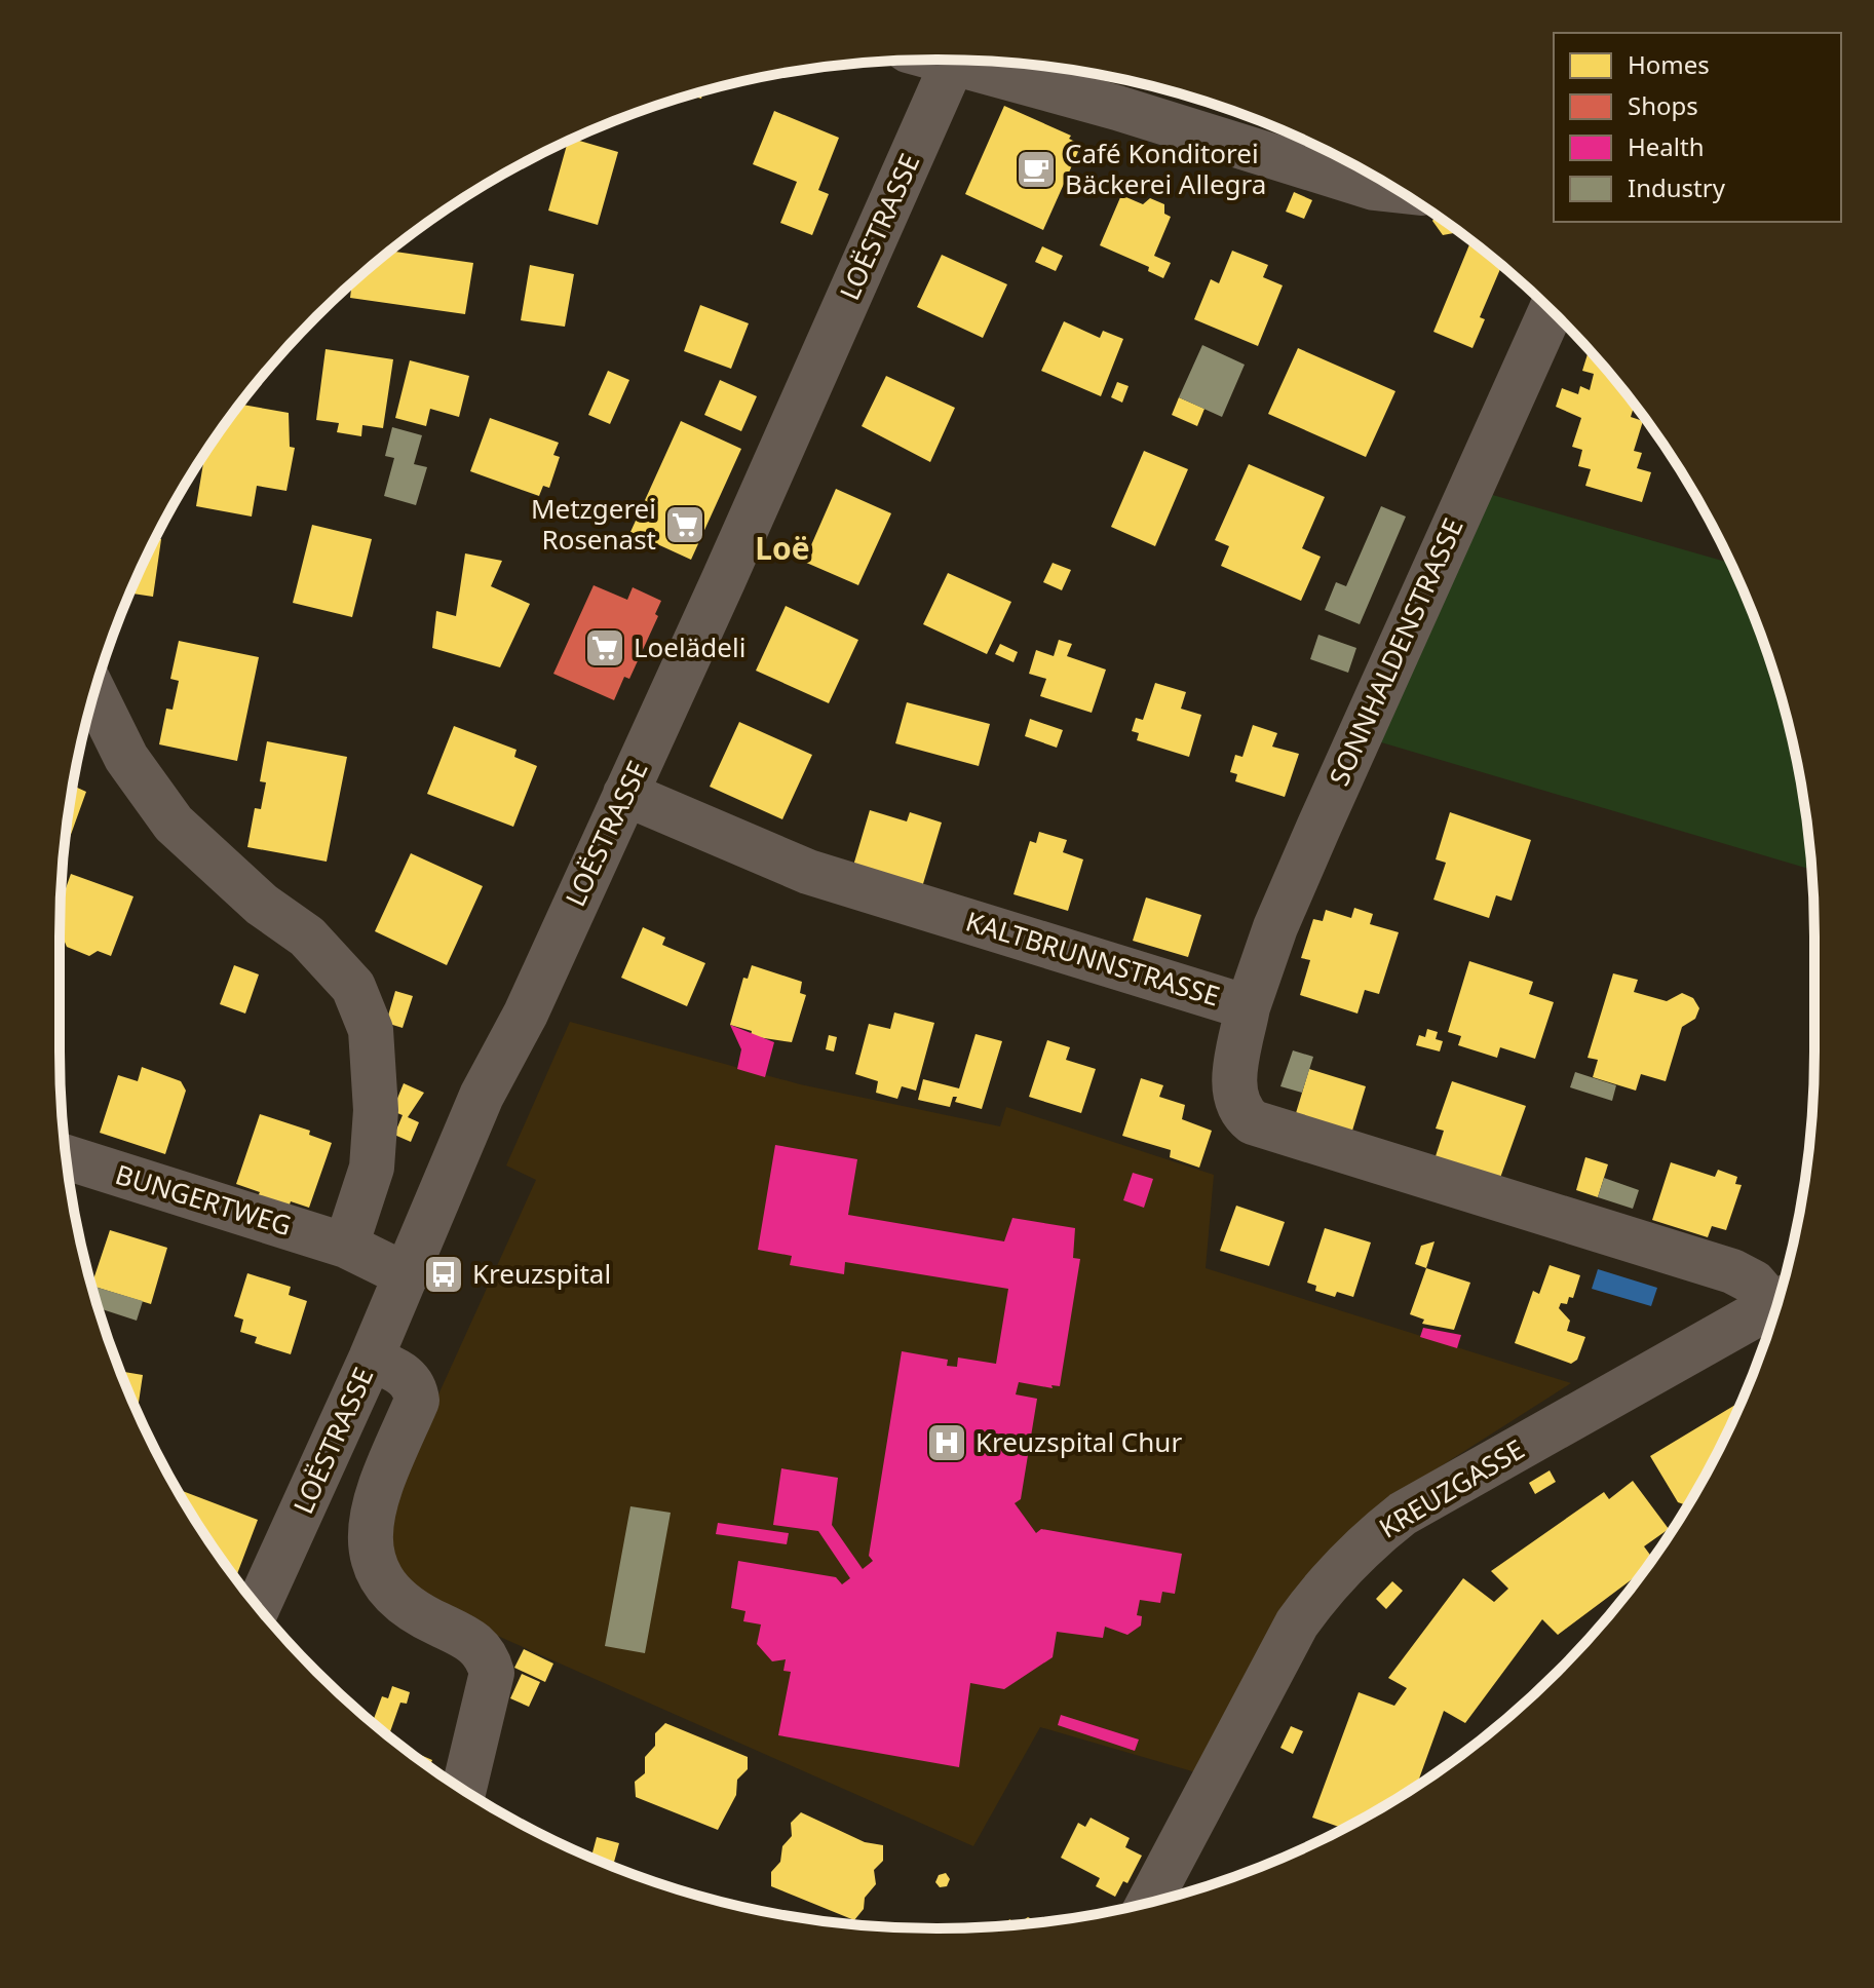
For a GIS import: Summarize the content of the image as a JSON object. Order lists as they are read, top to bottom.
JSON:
{
  "streets": {
    "street": [
      "LOËSTRASSE",
      "SONNHALDENSTRASSE",
      "KALTBRUNNSTRASSE",
      "BUNGERTWEG",
      "KREUZGASSE"
    ]
  },
  "crossings": [
    ["LOËSTRASSE", "KALTBRUNNSTRASSE"],
    ["LOËSTRASSE", "BUNGERTWEG"],
    ["SONNHALDENSTRASSE", "KALTBRUNNSTRASSE"]
  ],
  "districts": ["Loë"],
  "places": {
    "cafe": ["Café Konditorei Bäckerei Allegra"],
    "supermarket": ["Metzgerei Rosenast", "Loelädeli"],
    "bus stop": ["Kreuzspital"],
    "hospital": ["Kreuzspital Chur"]
  },
  "legend": [
    "Homes",
    "Shops",
    "Health",
    "Industry"
  ]
}
